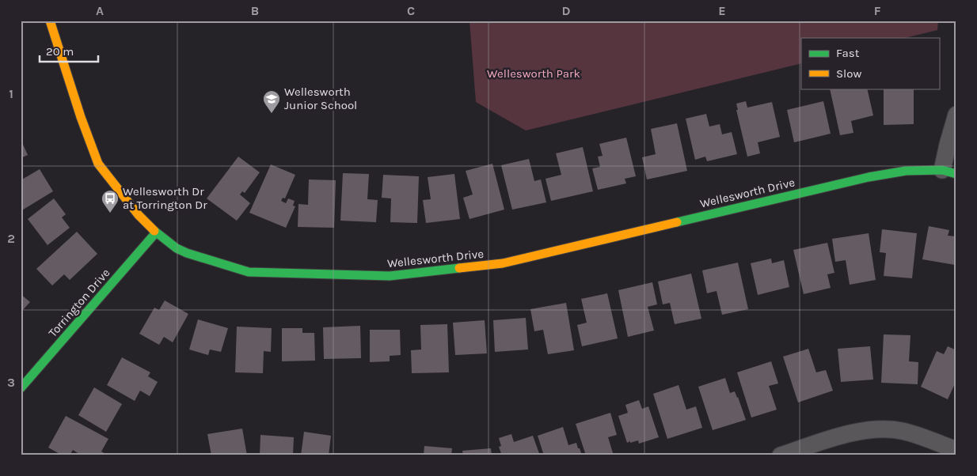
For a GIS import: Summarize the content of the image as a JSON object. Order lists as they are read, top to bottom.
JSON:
{
  "streets": {
    "street": ["Wellesworth Drive", "Torrington Drive"]
  },
  "crossings": [
    ["Wellesworth Drive", "Torrington Drive"]
  ],
  "parks": ["Wellesworth Park"],
  "places": {
    "school or university": ["Wellesworth Junior School"],
    "bus stop": ["Wellesworth Dr at Torrington Dr"]
  },
  "legend": ["Fast", "Slow"],
  "scale_bar": "20 m",
  "grid": {
    "columns": [
      "A",
      "B",
      "C",
      "D",
      "E",
      "F"
    ],
    "rows": ["1", "2", "3"]
  }
}
